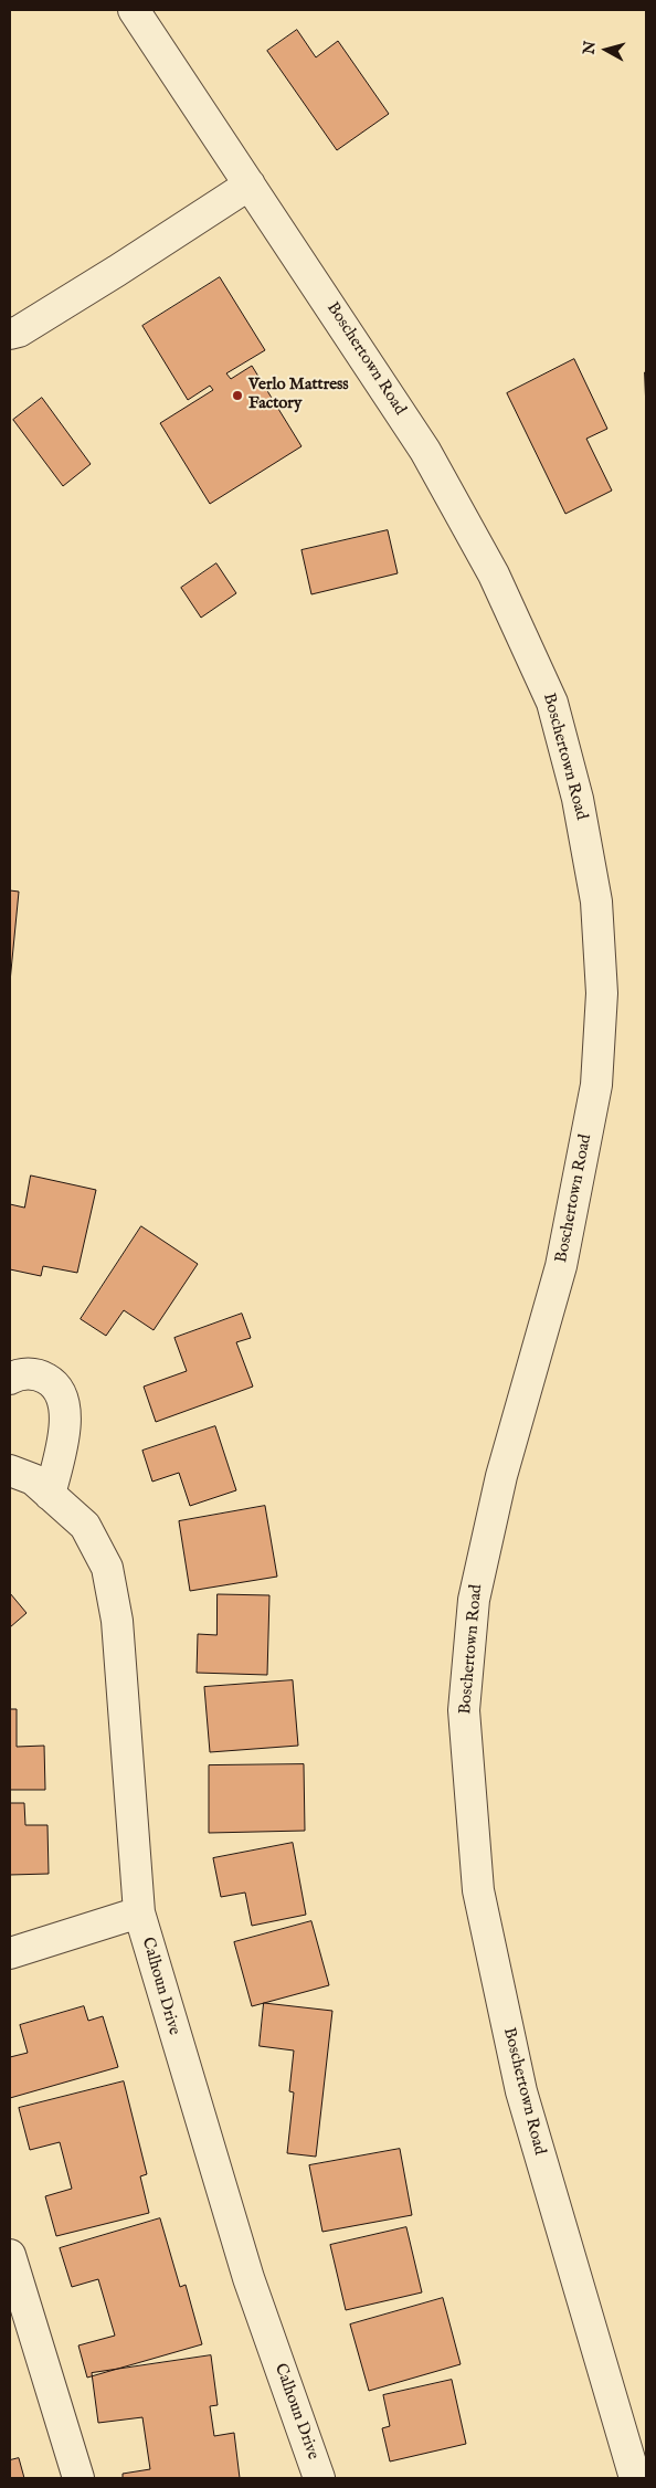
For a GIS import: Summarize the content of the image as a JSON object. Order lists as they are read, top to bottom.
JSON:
{
  "streets": {
    "street": ["Boschertown Road", "Calhoun Drive"]
  },
  "places": ["Verlo Mattress Factory"],
  "north": "left"
}
